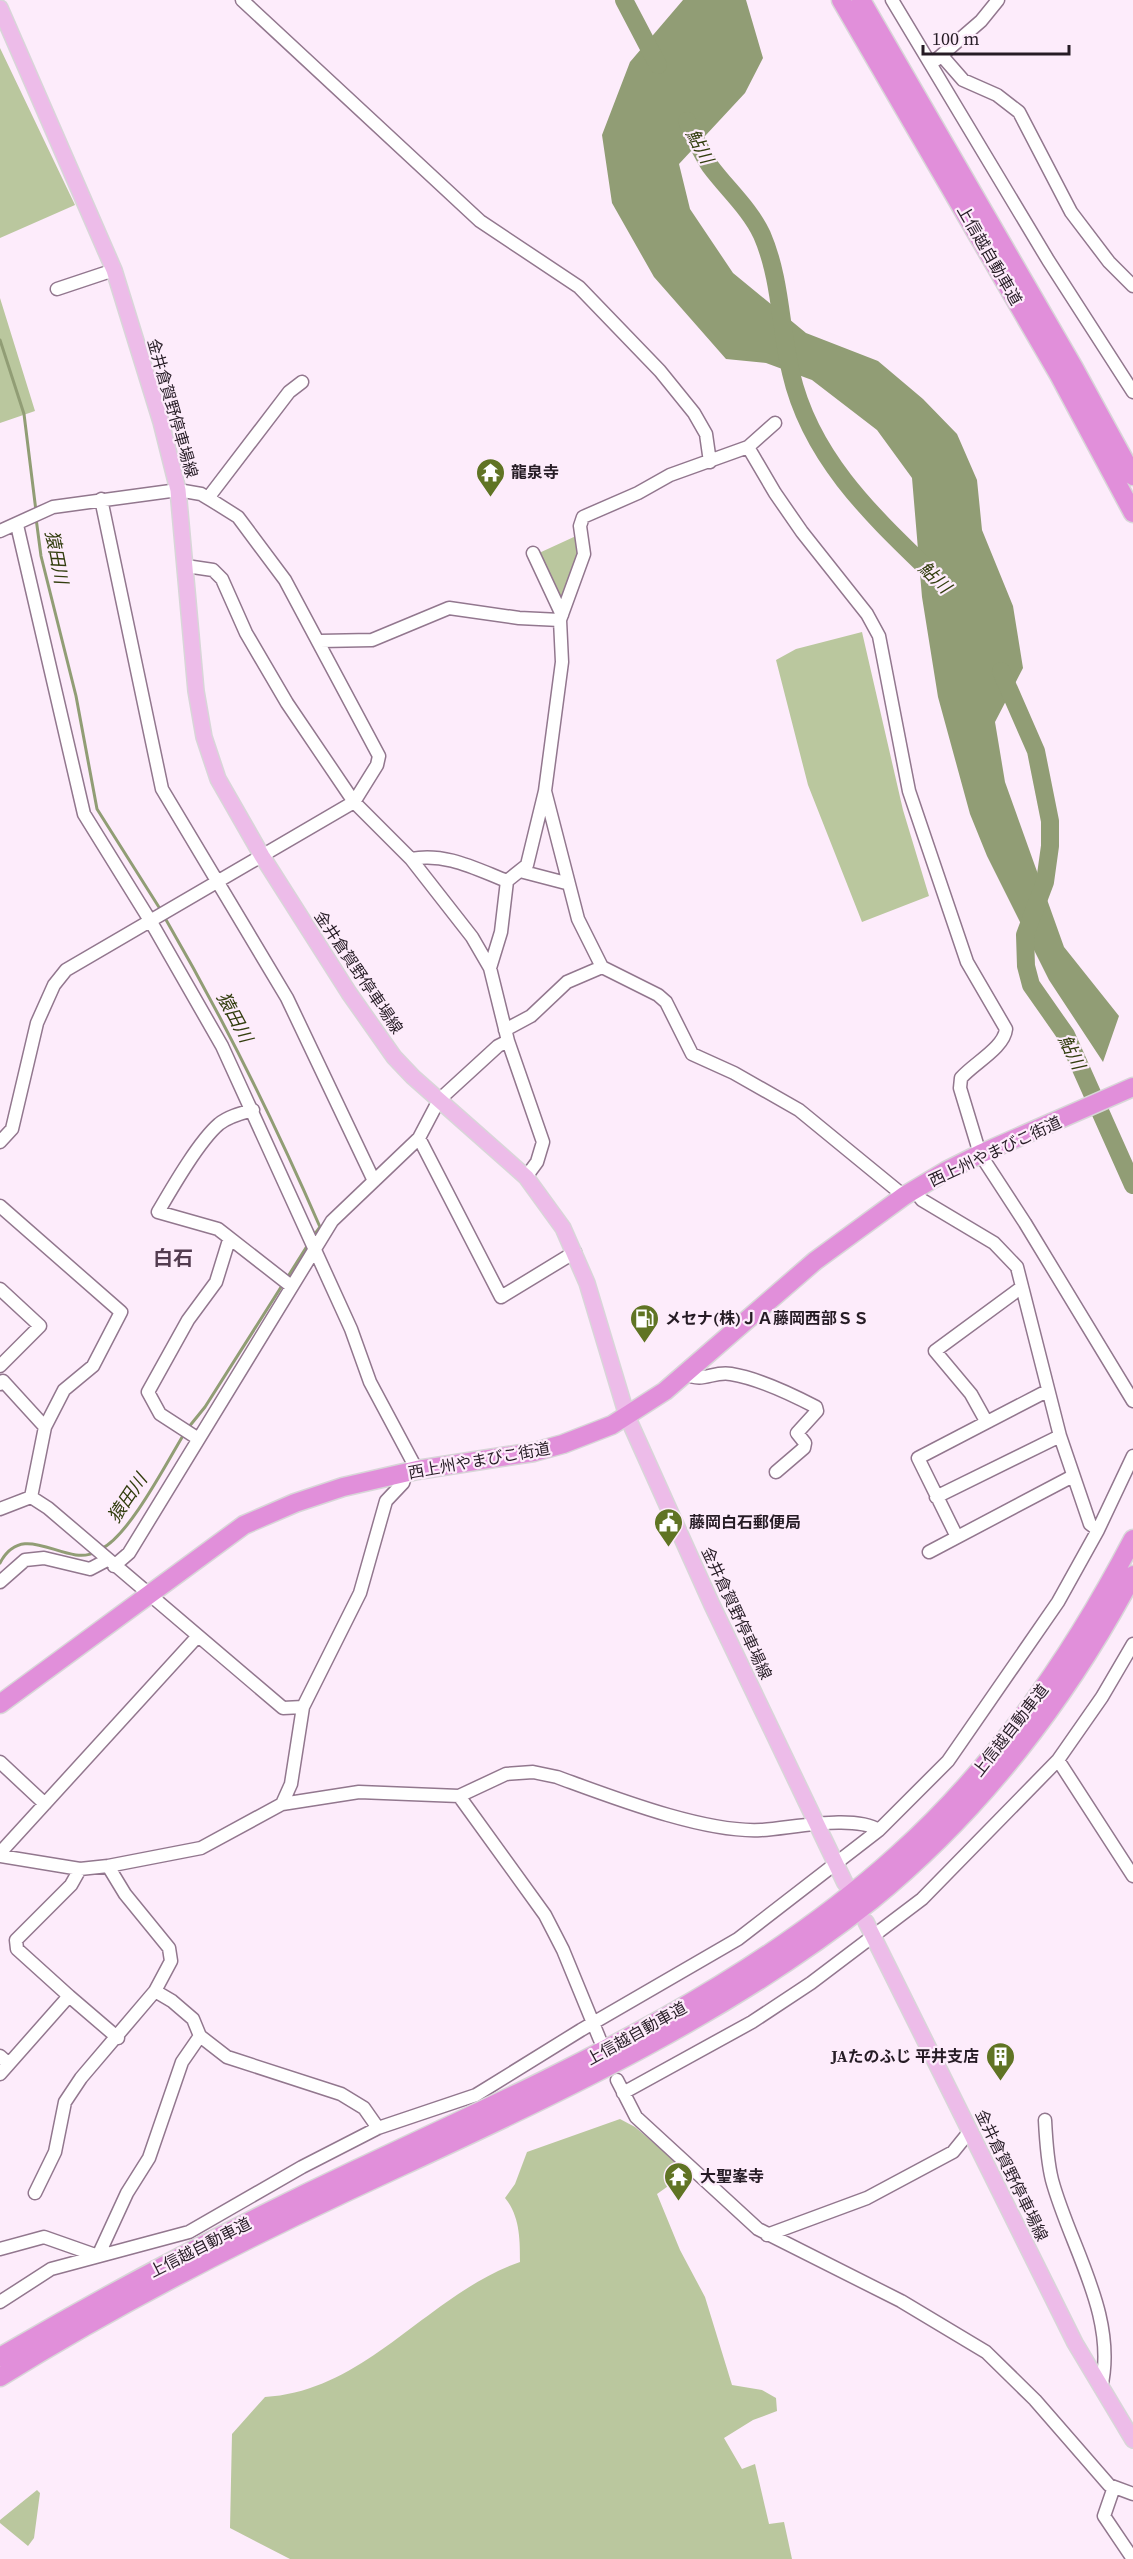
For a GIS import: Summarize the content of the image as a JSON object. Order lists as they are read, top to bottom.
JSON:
{
  "streets": {
    "highway": ["上信越自動車道", "西上州やまびこ街道"],
    "main road": ["金井倉賀野停車場線"]
  },
  "crossings": [
    ["金井倉賀野停車場線", "西上州やまびこ街道"]
  ],
  "districts": ["白石"],
  "water": ["鮎川", "猿田川"],
  "places": {
    "temple": ["龍泉寺", "大聖峯寺"],
    "fuel station": ["メセナ(株)ＪＡ藤岡西部ＳＳ"],
    "public building": ["藤岡白石郵便局"],
    "building": ["JAたのふじ 平井支店"]
  },
  "scale_bar": "100 m"
}
